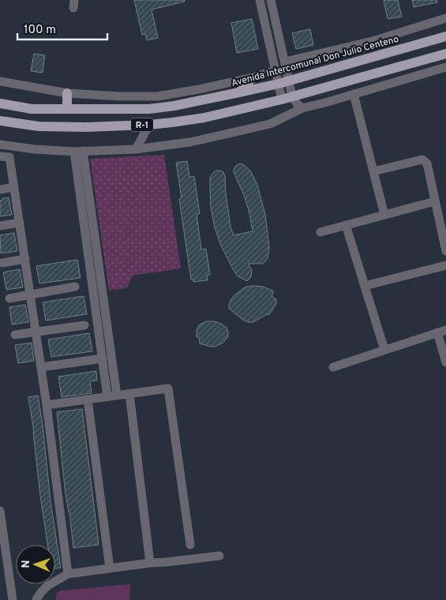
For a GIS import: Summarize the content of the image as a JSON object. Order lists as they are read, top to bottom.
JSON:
{
  "streets": {
    "main road": ["Avenida Intercomunal Don Julio Centeno", "R-1"]
  },
  "scale_bar": "100 m",
  "north": "left"
}
